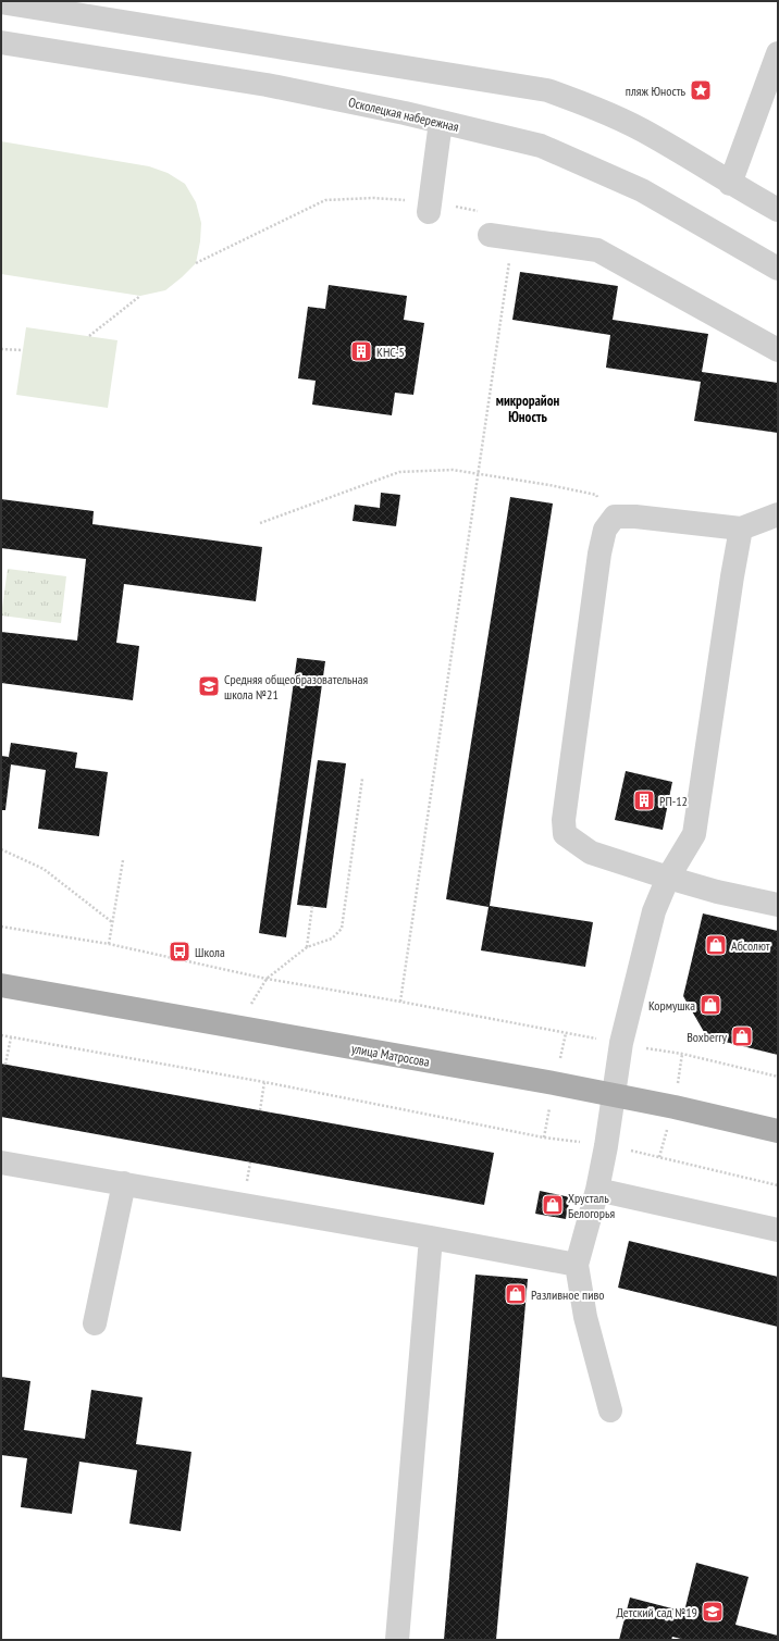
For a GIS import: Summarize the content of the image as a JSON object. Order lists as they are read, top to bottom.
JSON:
{
  "streets": {
    "main road": ["улица Матросова"],
    "street": ["Осколецкая набережная"]
  },
  "districts": ["микрорайон Юность"],
  "places": {
    "place": ["пляж Юность"],
    "building": ["КНС-5", "РП-12"],
    "school or university": ["Средняя общеобразовательная школа №21", "Детский сад №19"],
    "shop": [
      "Абсолют",
      "Кормушка",
      "Boxberry",
      "Хрусталь Белогорья",
      "Разливное пиво"
    ],
    "bus stop": ["Школа"]
  }
}
